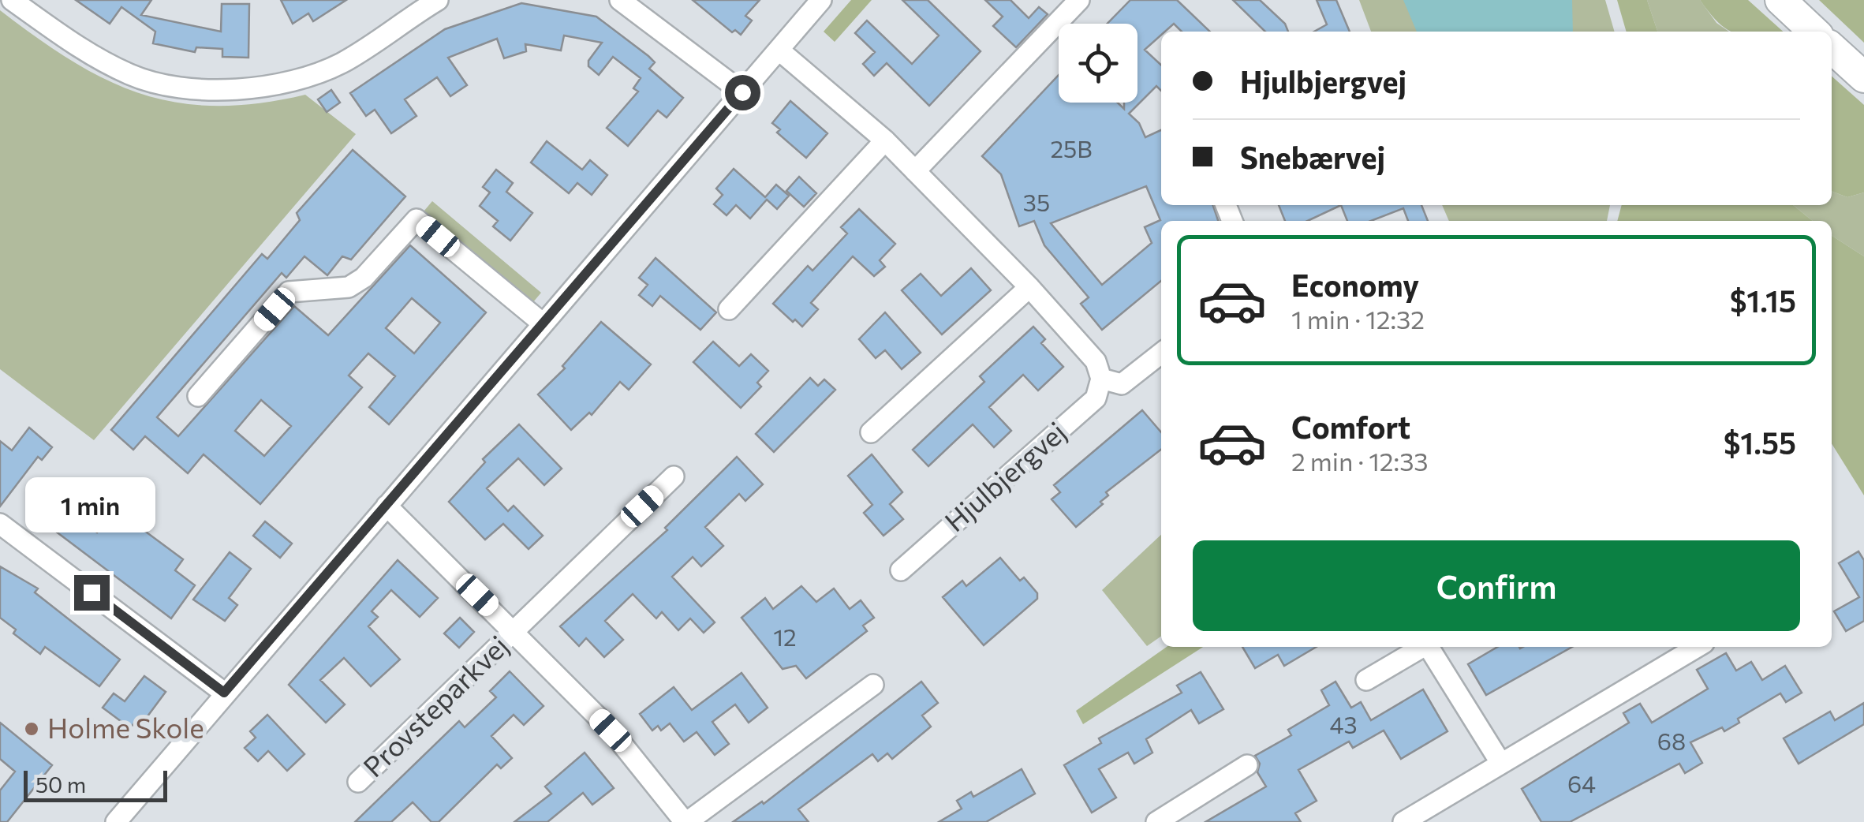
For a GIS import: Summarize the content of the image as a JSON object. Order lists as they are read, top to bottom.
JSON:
{
  "streets": {
    "street": ["Hjulbjergvej", "Provsteparkvej"]
  },
  "places": ["Holme Skole"],
  "house_numbers": [
    "25B",
    "35",
    "12",
    "43",
    "68",
    "64"
  ],
  "scale_bar": "50 m",
  "page": {
    "banner": ["Hjulbjergvej", "Snebærvej"],
    "list": [
      {
        "name": "Economy",
        "note": "1 min · 12:32",
        "value": "$1.15"
      },
      {
        "name": "Comfort",
        "note": "2 min · 12:33",
        "value": "$1.55"
      }
    ],
    "bubble": "1 min",
    "buttons": "Confirm",
    "scale": "50 m"
  }
}
